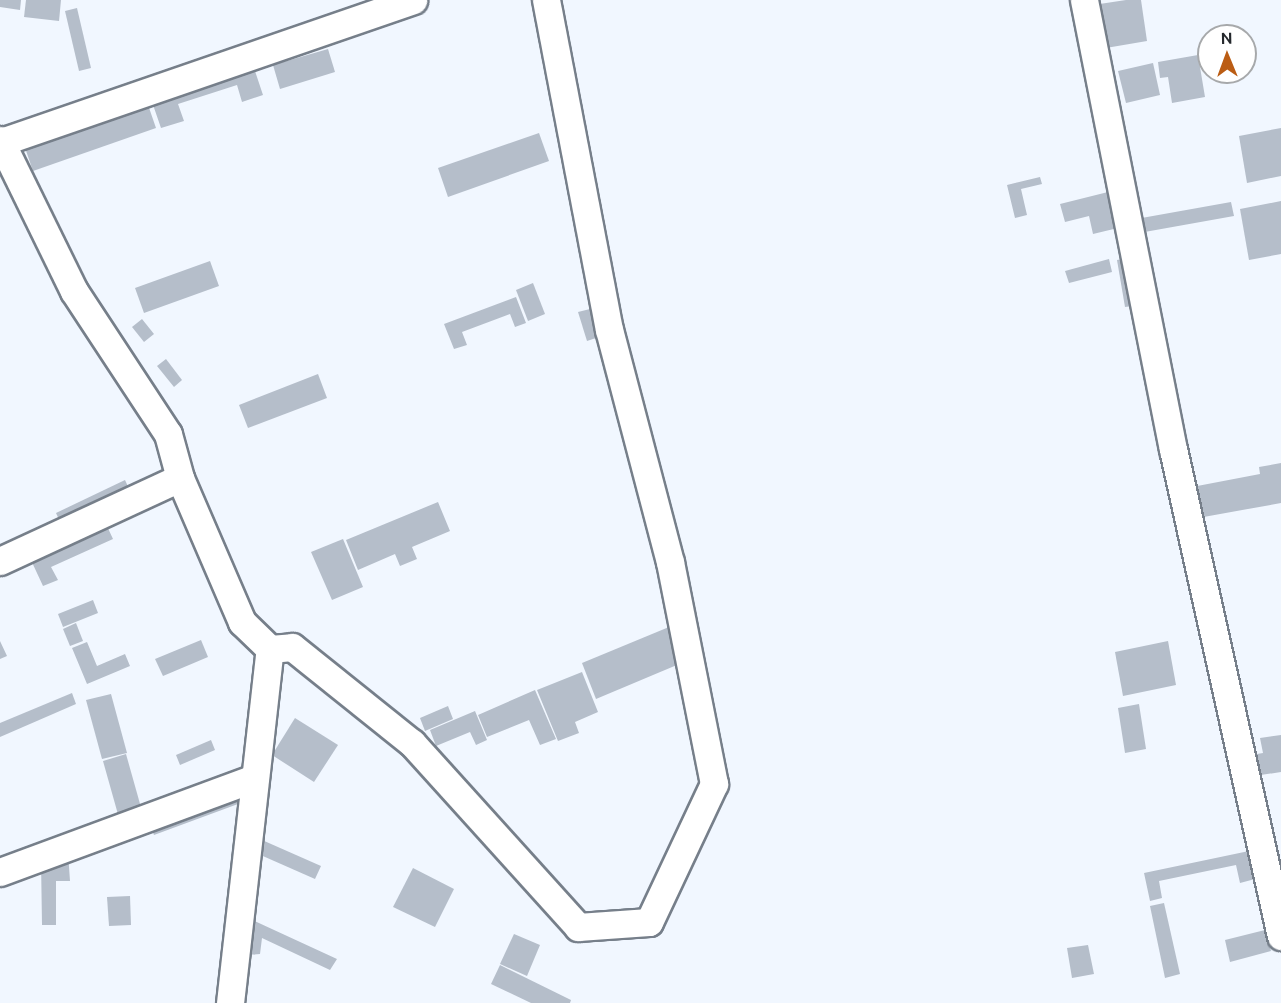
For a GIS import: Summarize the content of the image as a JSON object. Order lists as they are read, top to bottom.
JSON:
{
  "north": "top"
}
